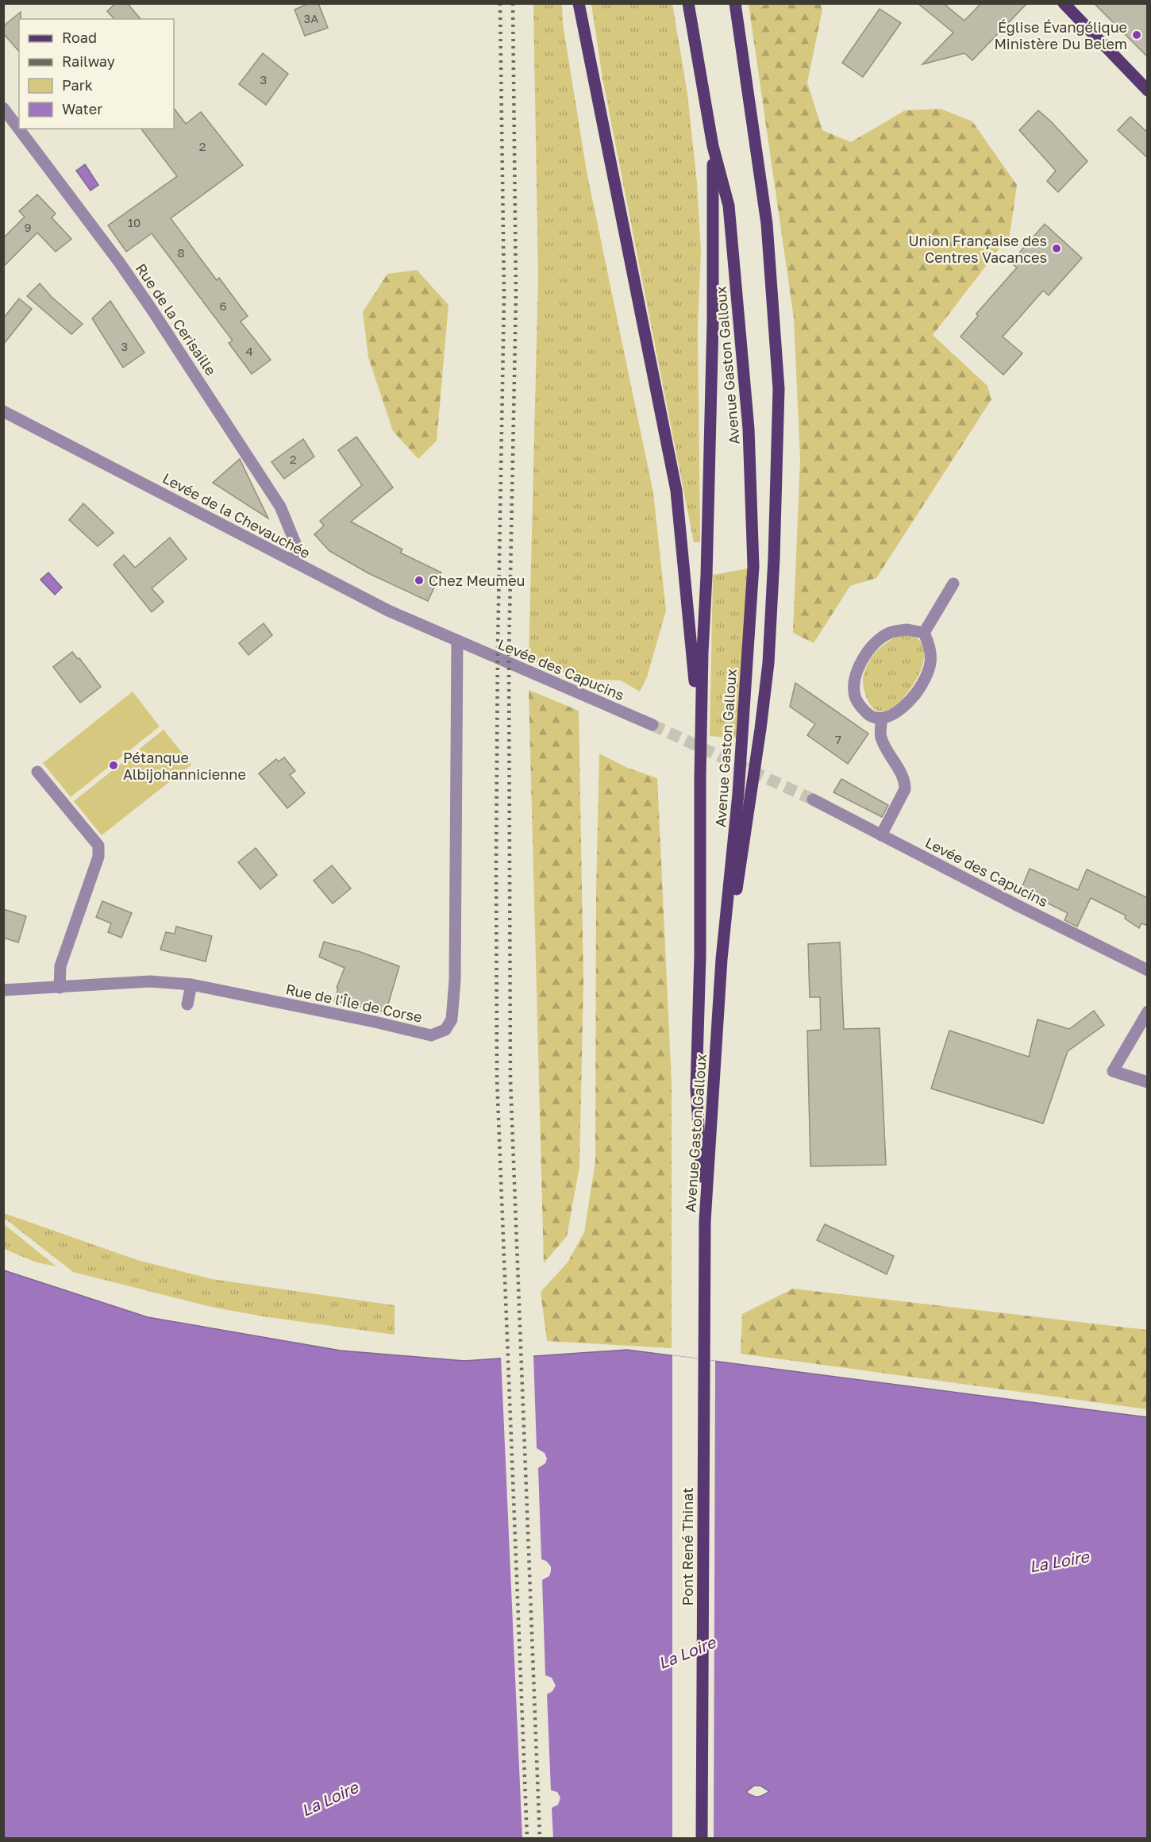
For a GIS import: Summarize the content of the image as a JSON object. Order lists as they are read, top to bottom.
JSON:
{
  "streets": {
    "main road": ["Avenue Gaston Galloux", "Pont René Thinat"],
    "street": [
      "Rue de la Cerisaille",
      "Levée de la Chevauchée",
      "Levée des Capucins",
      "Rue de l'Île de Corse"
    ]
  },
  "crossings": [
    ["Rue de la Cerisaille", "Levée de la Chevauchée"],
    ["Avenue Gaston Galloux", "Pont René Thinat"],
    ["Levée de la Chevauchée", "Levée des Capucins"],
    ["Levée de la Chevauchée", "Rue de l'Île de Corse"],
    ["Levée des Capucins", "Rue de l'Île de Corse"]
  ],
  "water": ["La Loire"],
  "places": [
    "Église Évangélique Ministère Du Belem",
    "Union Française des Centres Vacances",
    "Chez Meumeu",
    "Pétanque Albijohannicienne"
  ],
  "house_numbers": [
    "3A",
    "3",
    "2",
    "10",
    "9",
    "8",
    "6",
    "3",
    "4",
    "2",
    "7"
  ],
  "legend": [
    "Road",
    "Railway",
    "Park",
    "Water"
  ]
}
